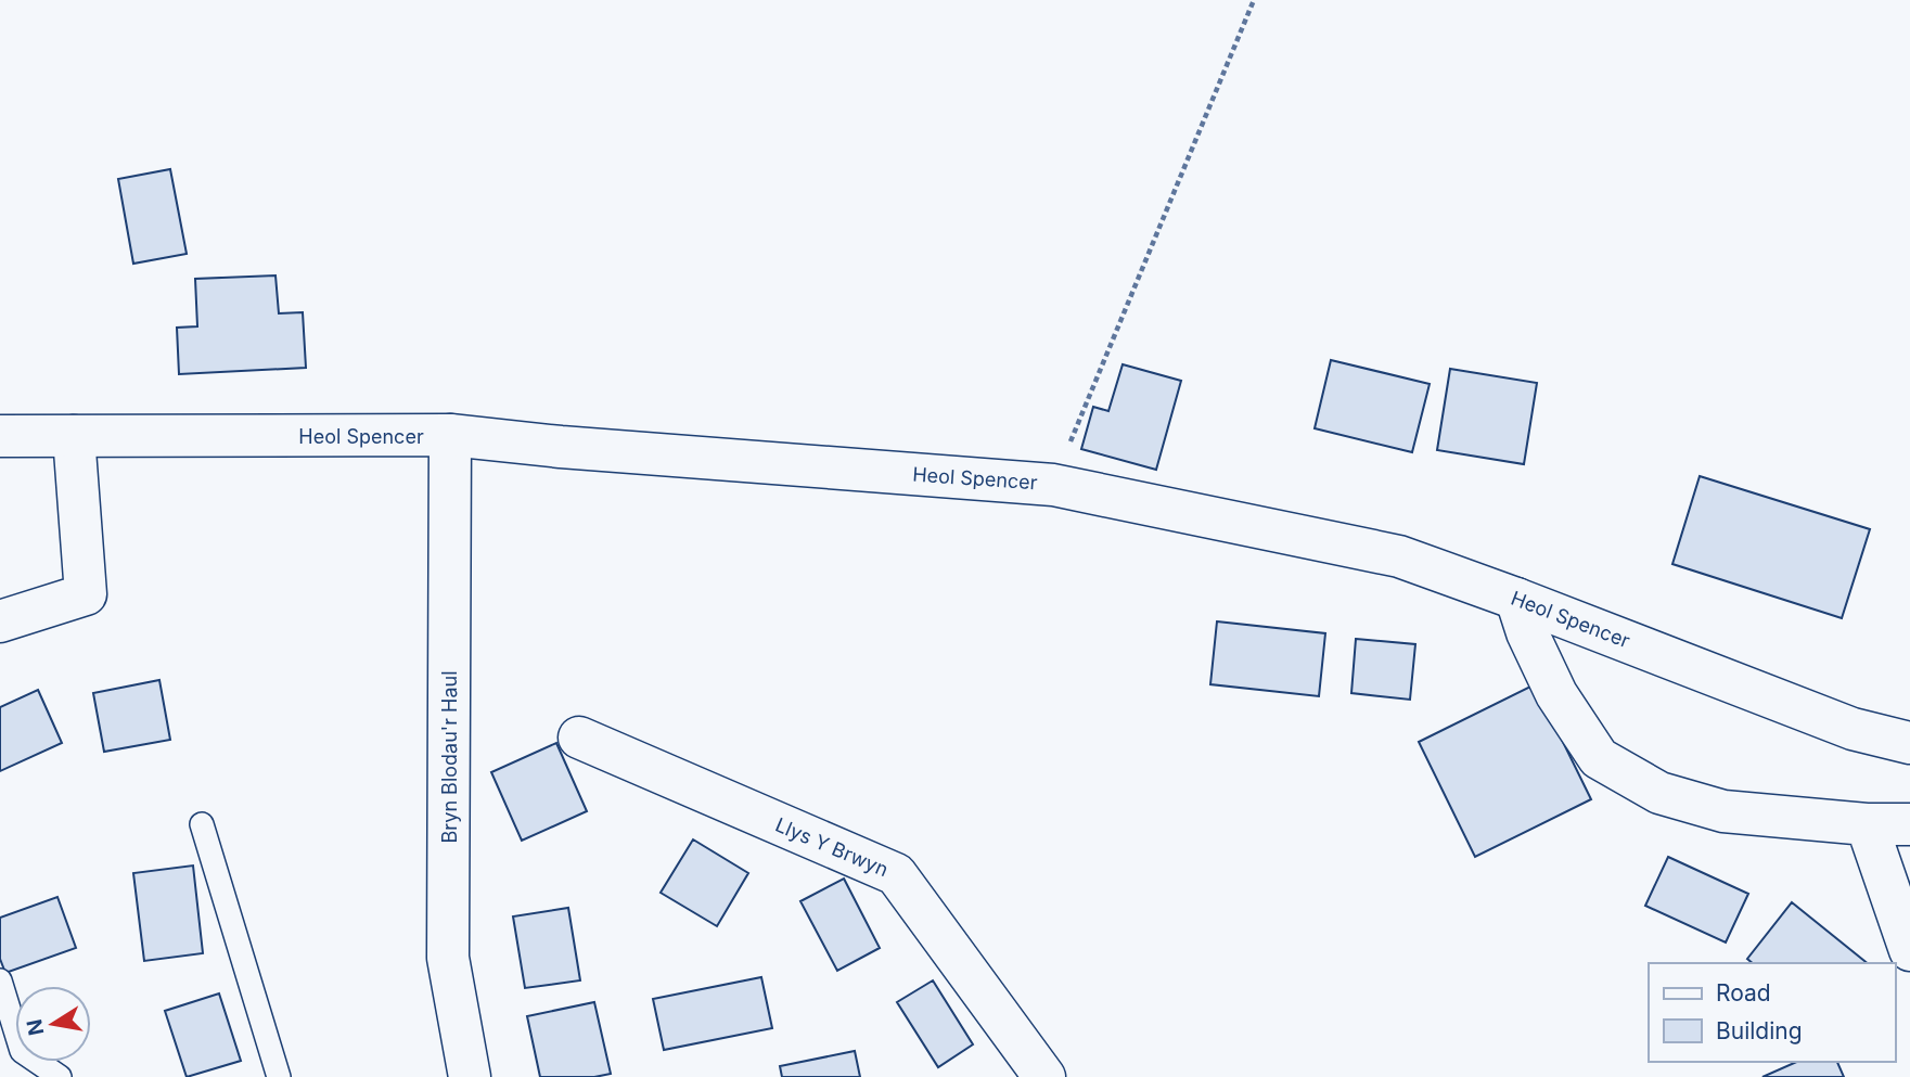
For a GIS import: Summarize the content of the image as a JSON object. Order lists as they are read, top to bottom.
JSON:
{
  "streets": {
    "street": ["Heol Spencer", "Bryn Blodau'r Haul", "Llys Y Brwyn"]
  },
  "crossings": [
    ["Heol Spencer", "Bryn Blodau'r Haul"]
  ],
  "legend": ["Road", "Building"],
  "north": "left"
}
